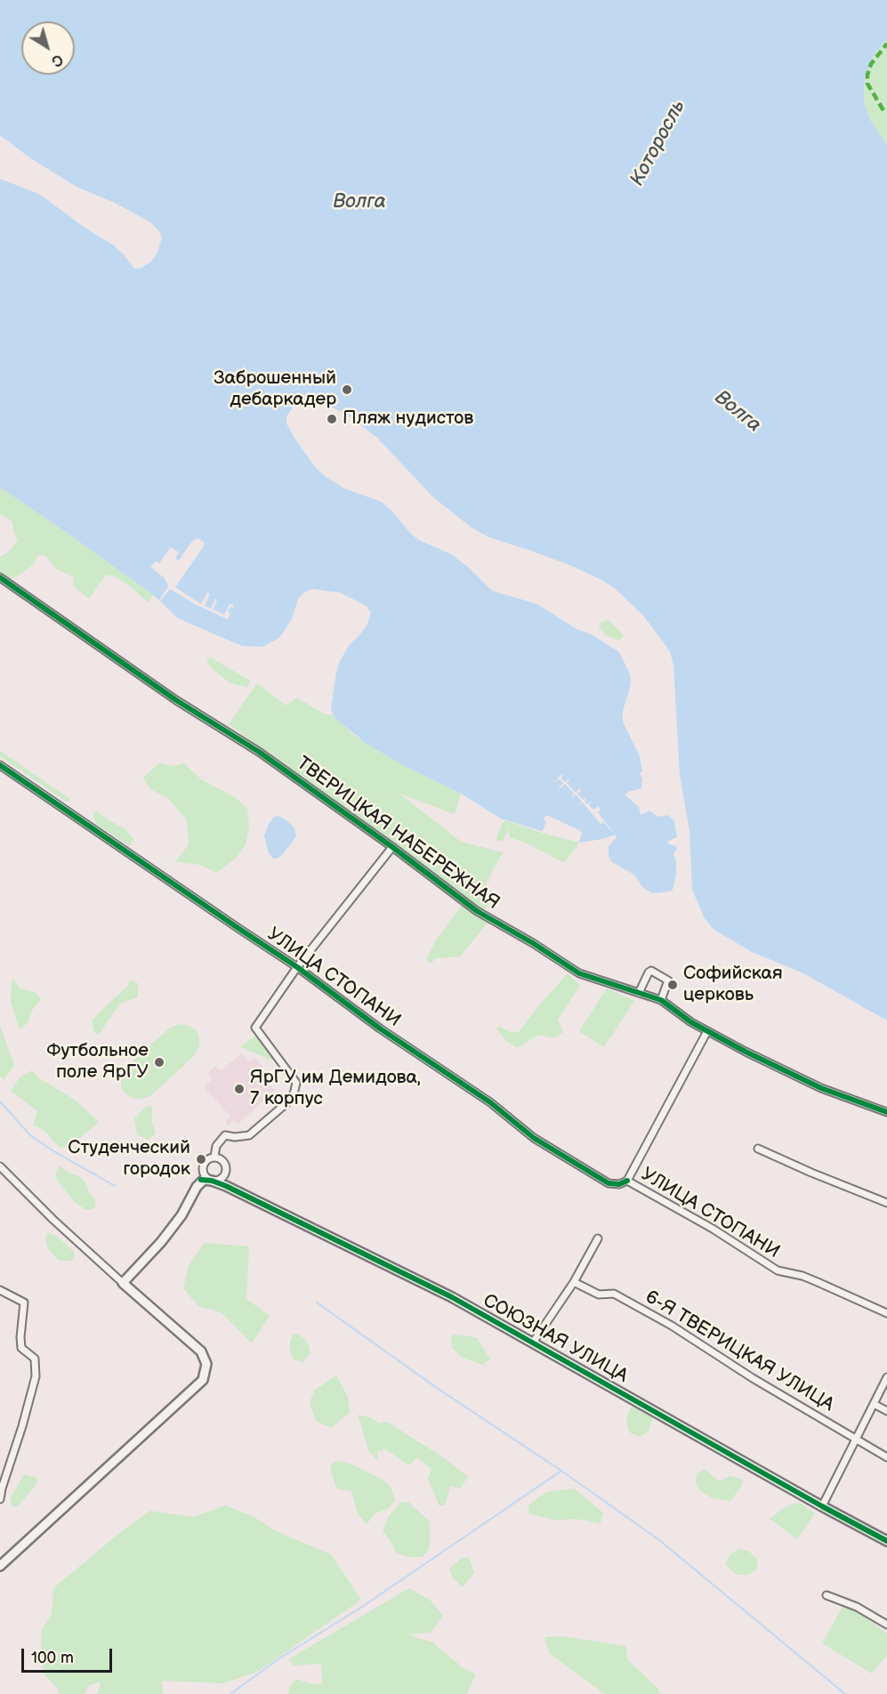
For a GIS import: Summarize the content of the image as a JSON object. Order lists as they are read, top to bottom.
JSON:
{
  "streets": {
    "street": [
      "ТВЕРИЦКАЯ НАБЕРЕЖНАЯ",
      "УЛИЦА СТОПАНИ",
      "СОЮЗНАЯ УЛИЦА",
      "6-Я ТВЕРИЦКАЯ УЛИЦА"
    ]
  },
  "water": ["Которосль", "Волга"],
  "places": [
    "Заброшенный дебаркадер",
    "Пляж нудистов",
    "Софийская церковь",
    "Футбольное поле ЯрГУ",
    "ЯрГУ им Демидова, 7 корпус",
    "Студенческий городок"
  ],
  "scale_bar": "100 m",
  "north": "bottom right"
}
